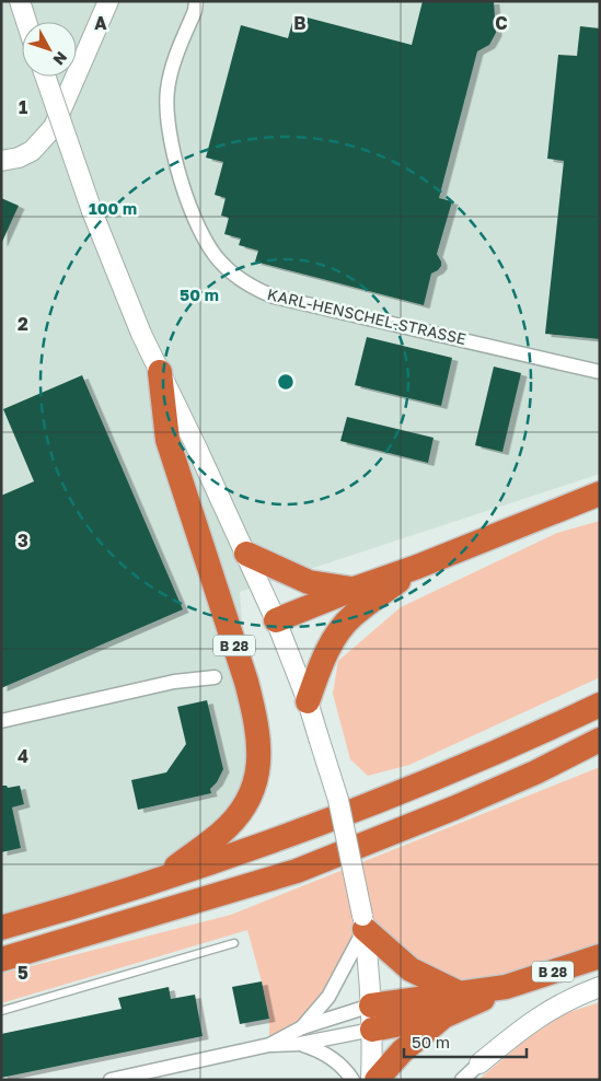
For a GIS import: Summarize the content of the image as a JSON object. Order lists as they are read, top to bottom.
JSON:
{
  "streets": {
    "highway": ["B 28"],
    "street": ["KARL-HENSCHEL-STRASSE"]
  },
  "scale_bar": "50 m",
  "north": "bottom right",
  "grid": {
    "columns": ["A", "B", "C"],
    "rows": [
      "1",
      "2",
      "3",
      "4",
      "5"
    ]
  },
  "rings": ["100 m", "50 m"]
}
